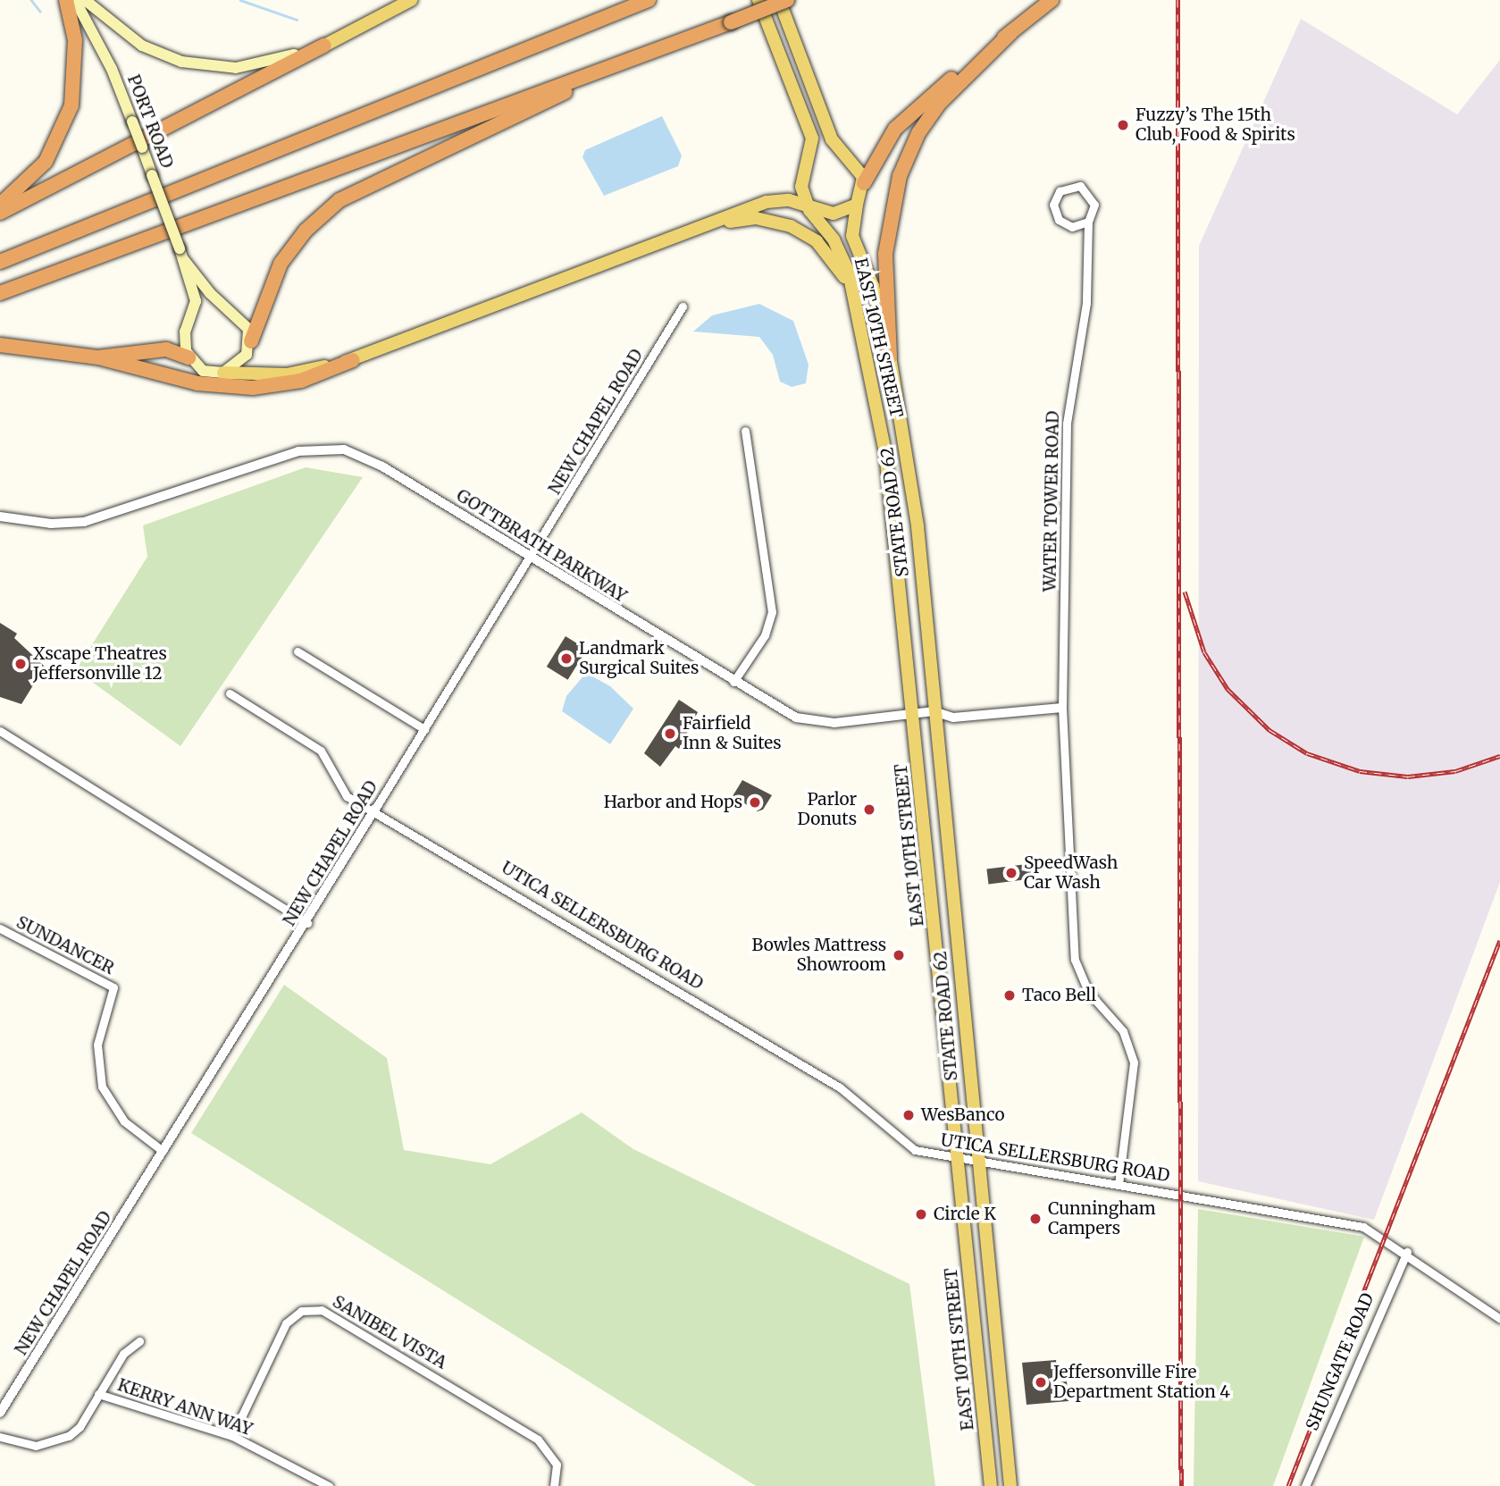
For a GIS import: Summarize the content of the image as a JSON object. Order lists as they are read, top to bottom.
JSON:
{
  "streets": {
    "main road": ["PORT ROAD", "EAST 10TH STREET", "STATE ROAD 62"],
    "street": [
      "NEW CHAPEL ROAD",
      "WATER TOWER ROAD",
      "GOTTBRATH PARKWAY",
      "UTICA SELLERSBURG ROAD",
      "SUNDANCER",
      "SANIBEL VISTA",
      "SHUNGATE ROAD",
      "KERRY ANN WAY"
    ]
  },
  "crossings": [
    ["EAST 10TH STREET", "STATE ROAD 62"],
    ["EAST 10TH STREET", "GOTTBRATH PARKWAY"],
    ["EAST 10TH STREET", "UTICA SELLERSBURG ROAD"],
    ["NEW CHAPEL ROAD", "GOTTBRATH PARKWAY"],
    ["NEW CHAPEL ROAD", "UTICA SELLERSBURG ROAD"],
    ["NEW CHAPEL ROAD", "SUNDANCER"],
    ["WATER TOWER ROAD", "GOTTBRATH PARKWAY"],
    ["WATER TOWER ROAD", "UTICA SELLERSBURG ROAD"],
    ["STATE ROAD 62", "GOTTBRATH PARKWAY"],
    ["STATE ROAD 62", "UTICA SELLERSBURG ROAD"],
    ["UTICA SELLERSBURG ROAD", "SHUNGATE ROAD"],
    ["SANIBEL VISTA", "KERRY ANN WAY"]
  ],
  "places": [
    "Fuzzy’s The 15th Club, Food & Spirits",
    "Landmark Surgical Suites",
    "Xscape Theatres Jeffersonville 12",
    "Fairfield Inn & Suites",
    "Harbor and Hops",
    "Parlor Donuts",
    "SpeedWash Car Wash",
    "Bowles Mattress Showroom",
    "Taco Bell",
    "WesBanco",
    "Circle K",
    "Cunningham Campers",
    "Jeffersonville Fire Department Station 4"
  ]
}
